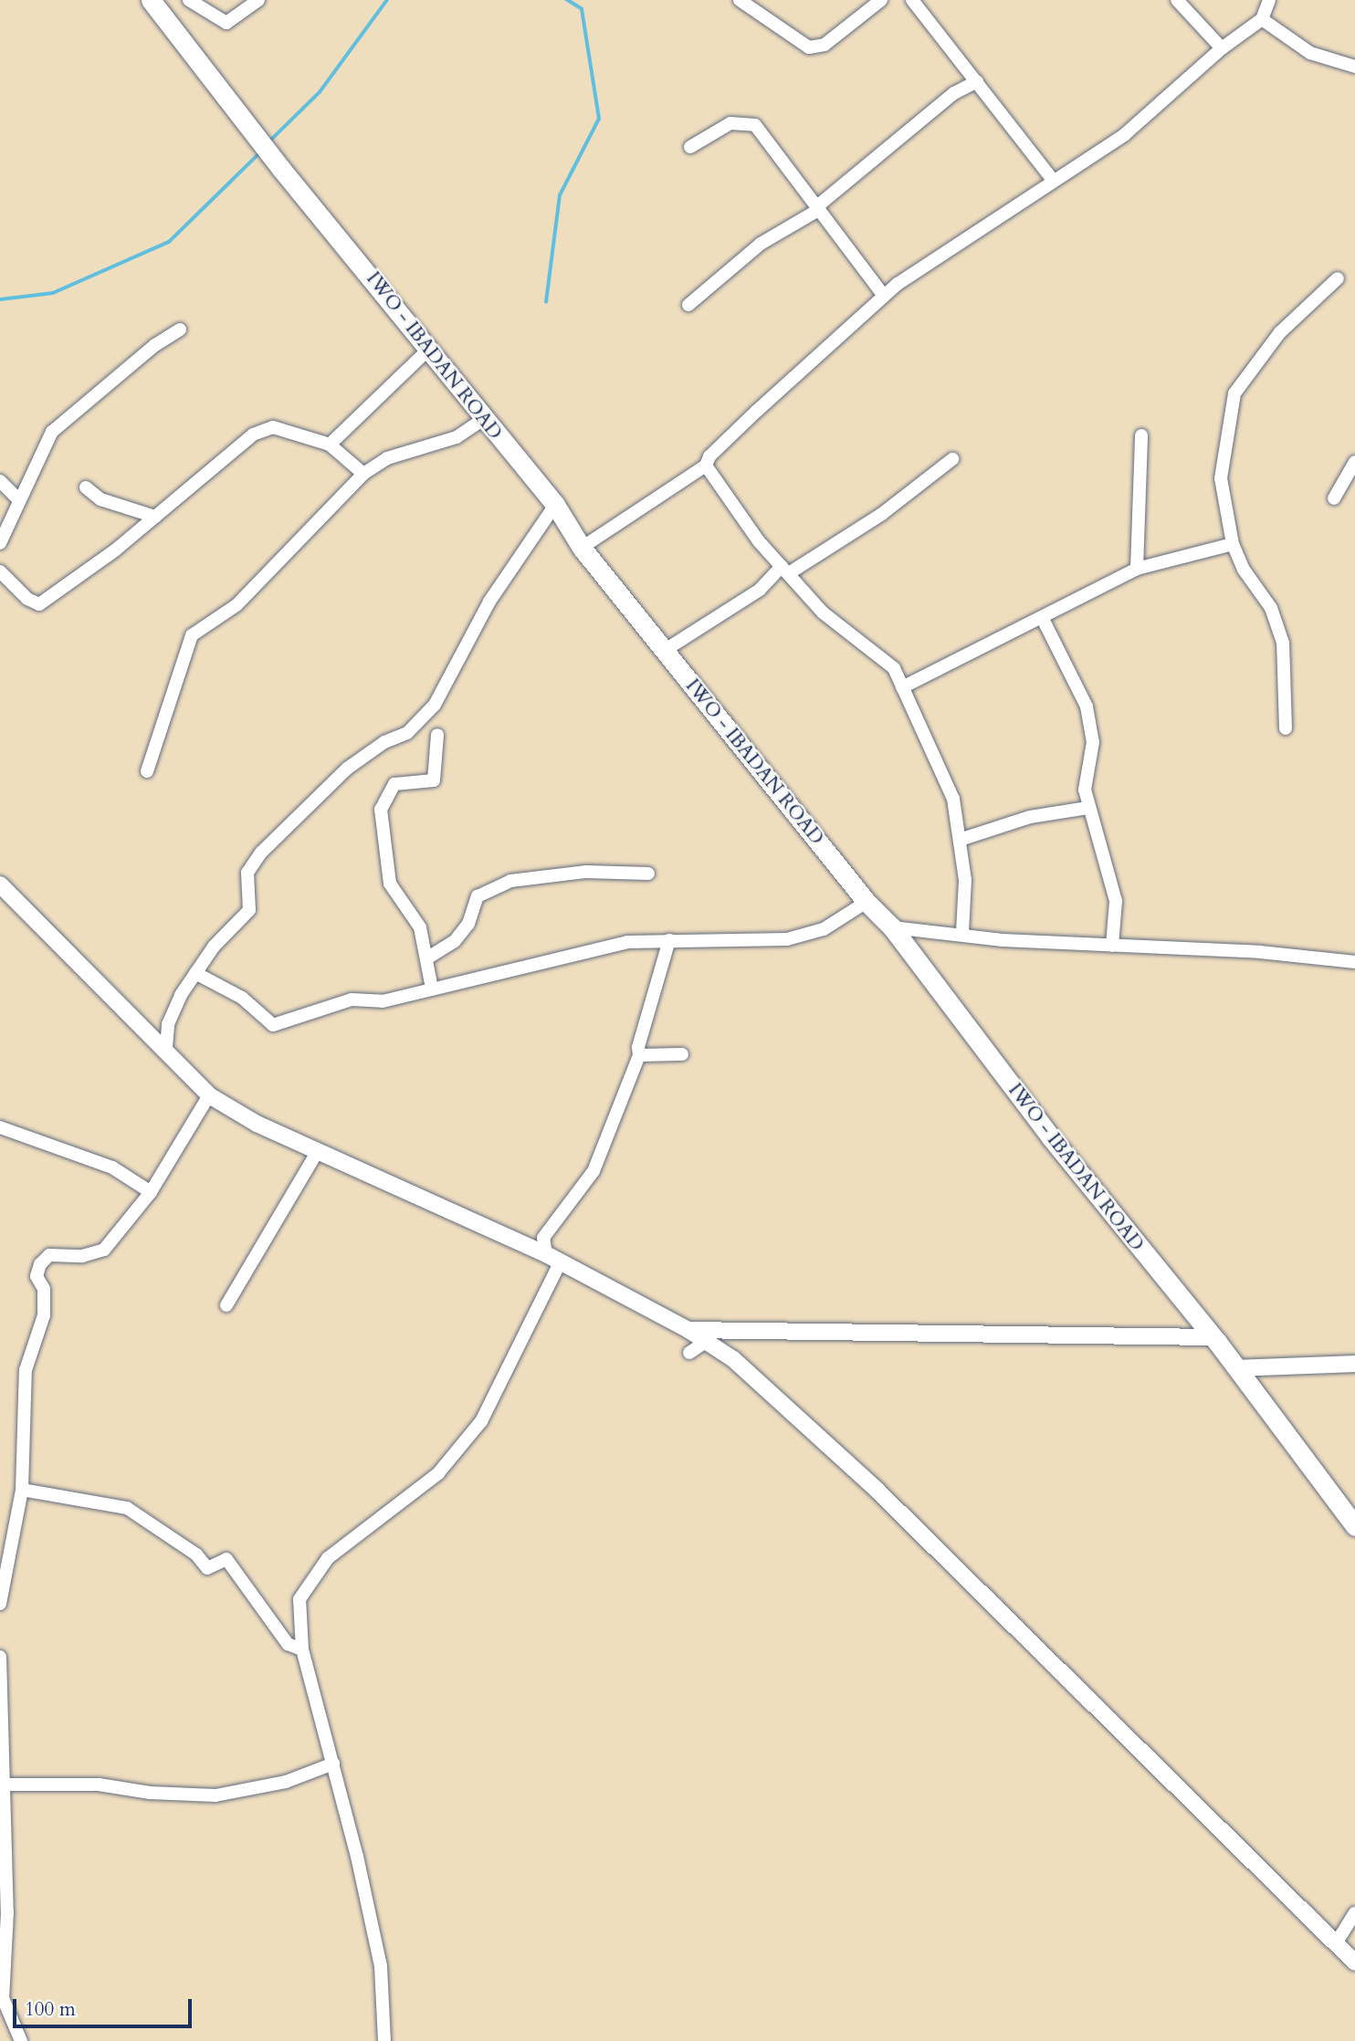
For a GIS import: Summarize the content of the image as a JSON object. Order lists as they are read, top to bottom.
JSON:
{
  "streets": {
    "main road": ["IWO - IBADAN ROAD"]
  },
  "scale_bar": "100 m"
}
